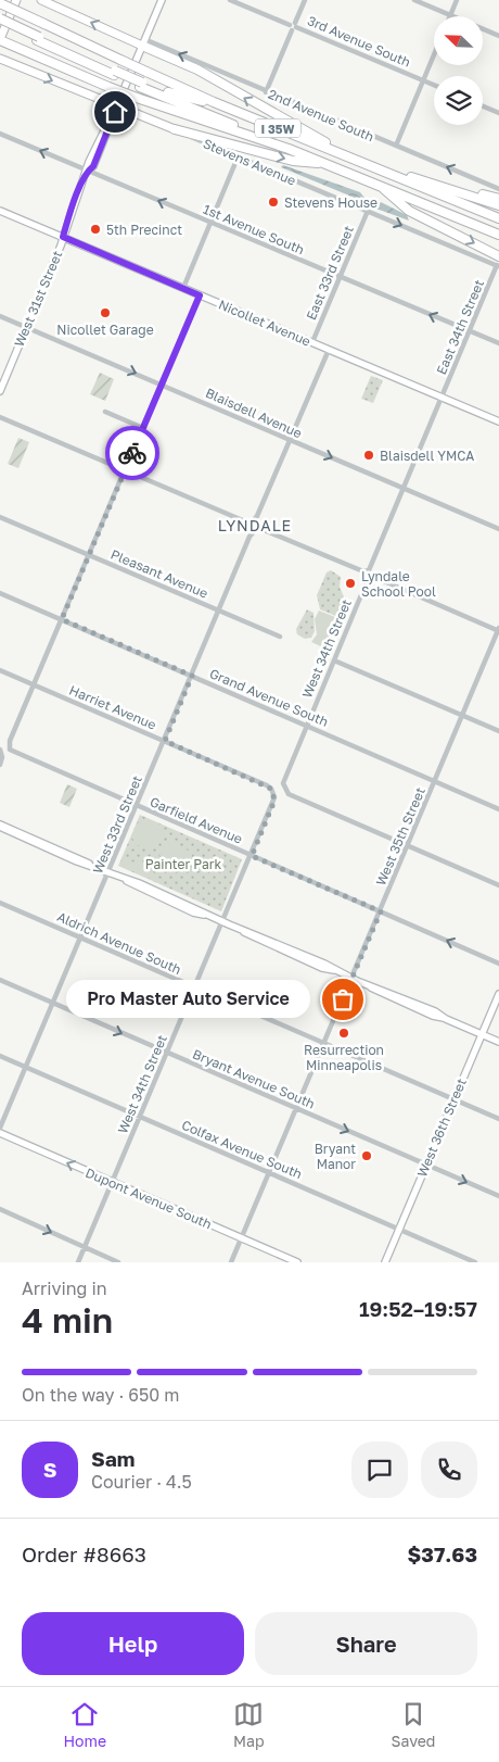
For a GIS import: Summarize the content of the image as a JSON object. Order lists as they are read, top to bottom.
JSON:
{
  "streets": {
    "highway": ["I 35W"],
    "main road": [
      "2nd Avenue South",
      "Stevens Avenue",
      "West 31st Street",
      "Nicollet Avenue",
      "West 36th Street",
      "Dupont Avenue South"
    ],
    "street": [
      "3rd Avenue South",
      "1st Avenue South",
      "East 33rd Street",
      "East 34th Street",
      "Blaisdell Avenue",
      "Pleasant Avenue",
      "West 34th Street",
      "Grand Avenue South",
      "Harriet Avenue",
      "Garfield Avenue",
      "West 33rd Street",
      "West 35th Street",
      "Aldrich Avenue South",
      "Bryant Avenue South",
      "Colfax Avenue South"
    ]
  },
  "crossings": [
    ["2nd Avenue South", "West 31st Street"],
    ["Stevens Avenue", "East 33rd Street"],
    ["Stevens Avenue", "West 31st Street"],
    ["Stevens Avenue", "East 34th Street"],
    ["1st Avenue South", "East 33rd Street"],
    ["1st Avenue South", "West 31st Street"],
    ["1st Avenue South", "East 34th Street"],
    ["East 33rd Street", "Nicollet Avenue"],
    ["West 31st Street", "Nicollet Avenue"],
    ["West 31st Street", "Blaisdell Avenue"],
    ["Nicollet Avenue", "East 34th Street"],
    ["Blaisdell Avenue", "West 33rd Street"],
    ["Pleasant Avenue", "West 33rd Street"],
    ["West 34th Street", "Grand Avenue South"],
    ["West 34th Street", "Harriet Avenue"],
    ["West 34th Street", "Garfield Avenue"],
    ["West 34th Street", "West 35th Street"],
    ["West 34th Street", "Aldrich Avenue South"],
    ["West 34th Street", "Bryant Avenue South"],
    ["West 34th Street", "Colfax Avenue South"],
    ["West 34th Street", "Dupont Avenue South"],
    ["Grand Avenue South", "West 33rd Street"],
    ["Grand Avenue South", "West 35th Street"],
    ["Harriet Avenue", "Garfield Avenue"],
    ["Harriet Avenue", "West 33rd Street"],
    ["Garfield Avenue", "West 33rd Street"],
    ["Garfield Avenue", "West 35th Street"],
    ["West 33rd Street", "Aldrich Avenue South"],
    ["West 33rd Street", "Bryant Avenue South"],
    ["West 33rd Street", "Colfax Avenue South"],
    ["West 35th Street", "Aldrich Avenue South"],
    ["West 35th Street", "Bryant Avenue South"],
    ["West 35th Street", "Colfax Avenue South"],
    ["West 35th Street", "Dupont Avenue South"],
    ["Aldrich Avenue South", "West 36th Street"],
    ["Bryant Avenue South", "West 36th Street"],
    ["West 36th Street", "Colfax Avenue South"]
  ],
  "one_way": [
    "2nd Avenue South",
    "Stevens Avenue",
    "1st Avenue South",
    "Blaisdell Avenue",
    "Bryant Avenue South",
    "Dupont Avenue South"
  ],
  "districts": ["LYNDALE"],
  "parks": ["Painter Park"],
  "places": [
    "Stevens House",
    "5th Precinct",
    "Nicollet Garage",
    "Blaisdell YMCA",
    "Lyndale School Pool",
    "Pro Master Auto Service",
    "Resurrection Minneapolis",
    "Bryant Manor"
  ],
  "north": "top left",
  "page": {
    "bubble": "Pro Master Auto Service",
    "heading": ["4 min", "Arriving in", "19:52–19:57"],
    "panel": [
      "Sam",
      "Courier · 4.5",
      "Order #8663",
      "$37.63"
    ],
    "bar": "On the way · 650 m",
    "round": "S",
    "buttons": ["Help", "Share"],
    "tabs": ["Home", "Map", "Saved"]
  }
}
